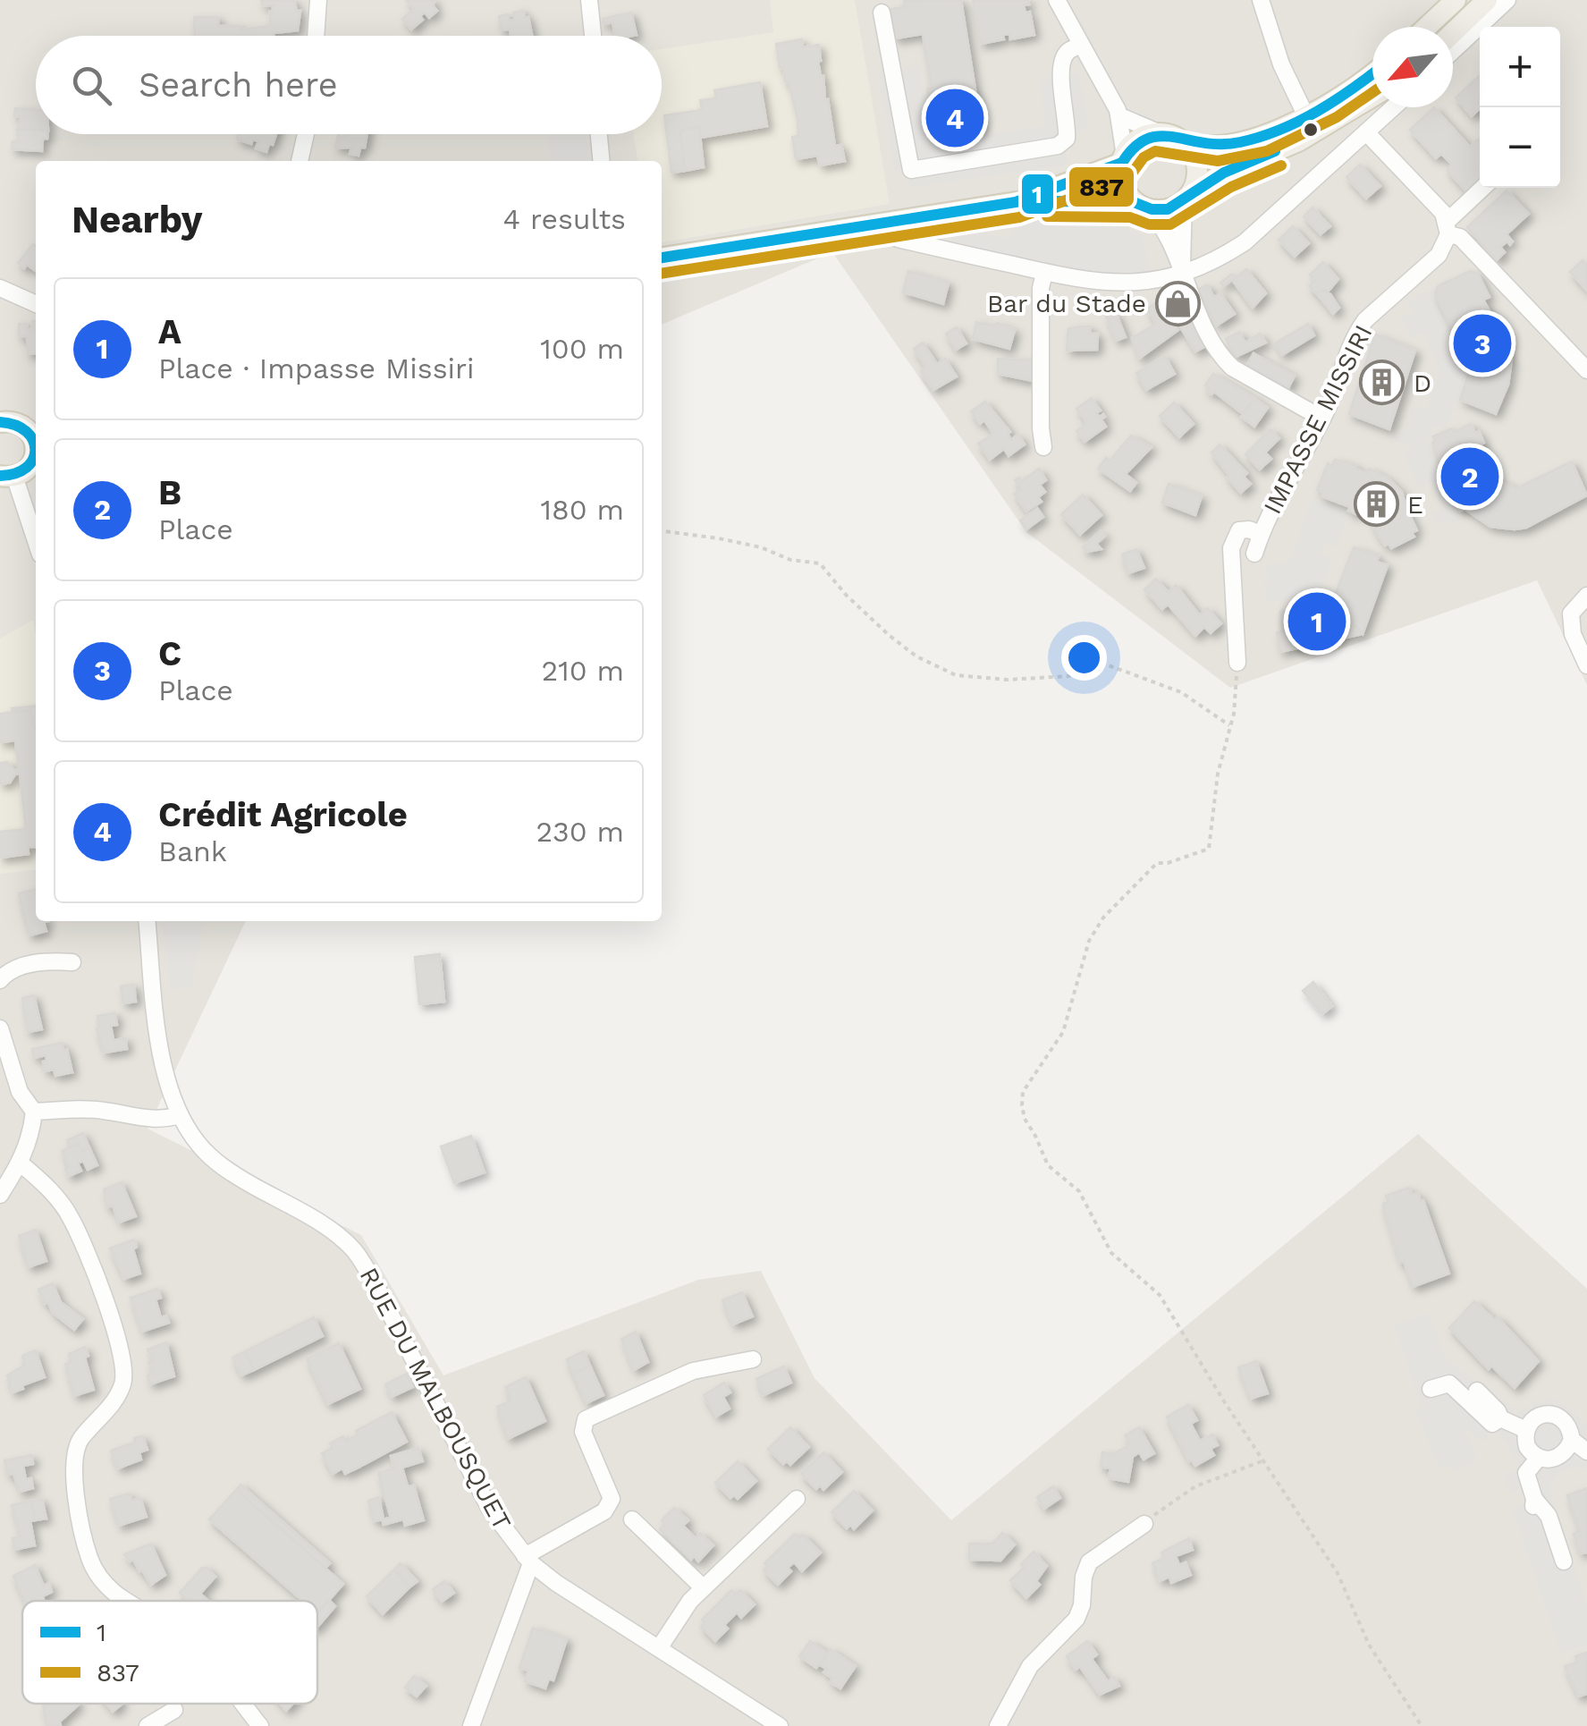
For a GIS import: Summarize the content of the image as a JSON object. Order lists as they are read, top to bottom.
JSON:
{
  "streets": {
    "street": ["IMPASSE MISSIRI", "RUE DU MALBOUSQUET"]
  },
  "places": {
    "shop": ["Bar du Stade"],
    "building": ["D", "E"]
  },
  "lines": ["transit line 1", "transit line 837"],
  "legend": ["1", "837"],
  "north": "bottom left",
  "page": {
    "map_buttons": ["+", "−"],
    "search": "Search here",
    "pins": [
      "4",
      "3",
      "2",
      "1"
    ],
    "heading": ["Nearby", "4 results"],
    "list": [
      {
        "mark": "1",
        "name": "A",
        "note": "Place · Impasse Missiri",
        "value": "100 m"
      },
      {
        "mark": "2",
        "name": "B",
        "note": "Place",
        "value": "180 m"
      },
      {
        "mark": "3",
        "name": "C",
        "note": "Place",
        "value": "210 m"
      },
      {
        "mark": "4",
        "name": "Crédit Agricole",
        "note": "Bank",
        "value": "230 m"
      }
    ]
  }
}
